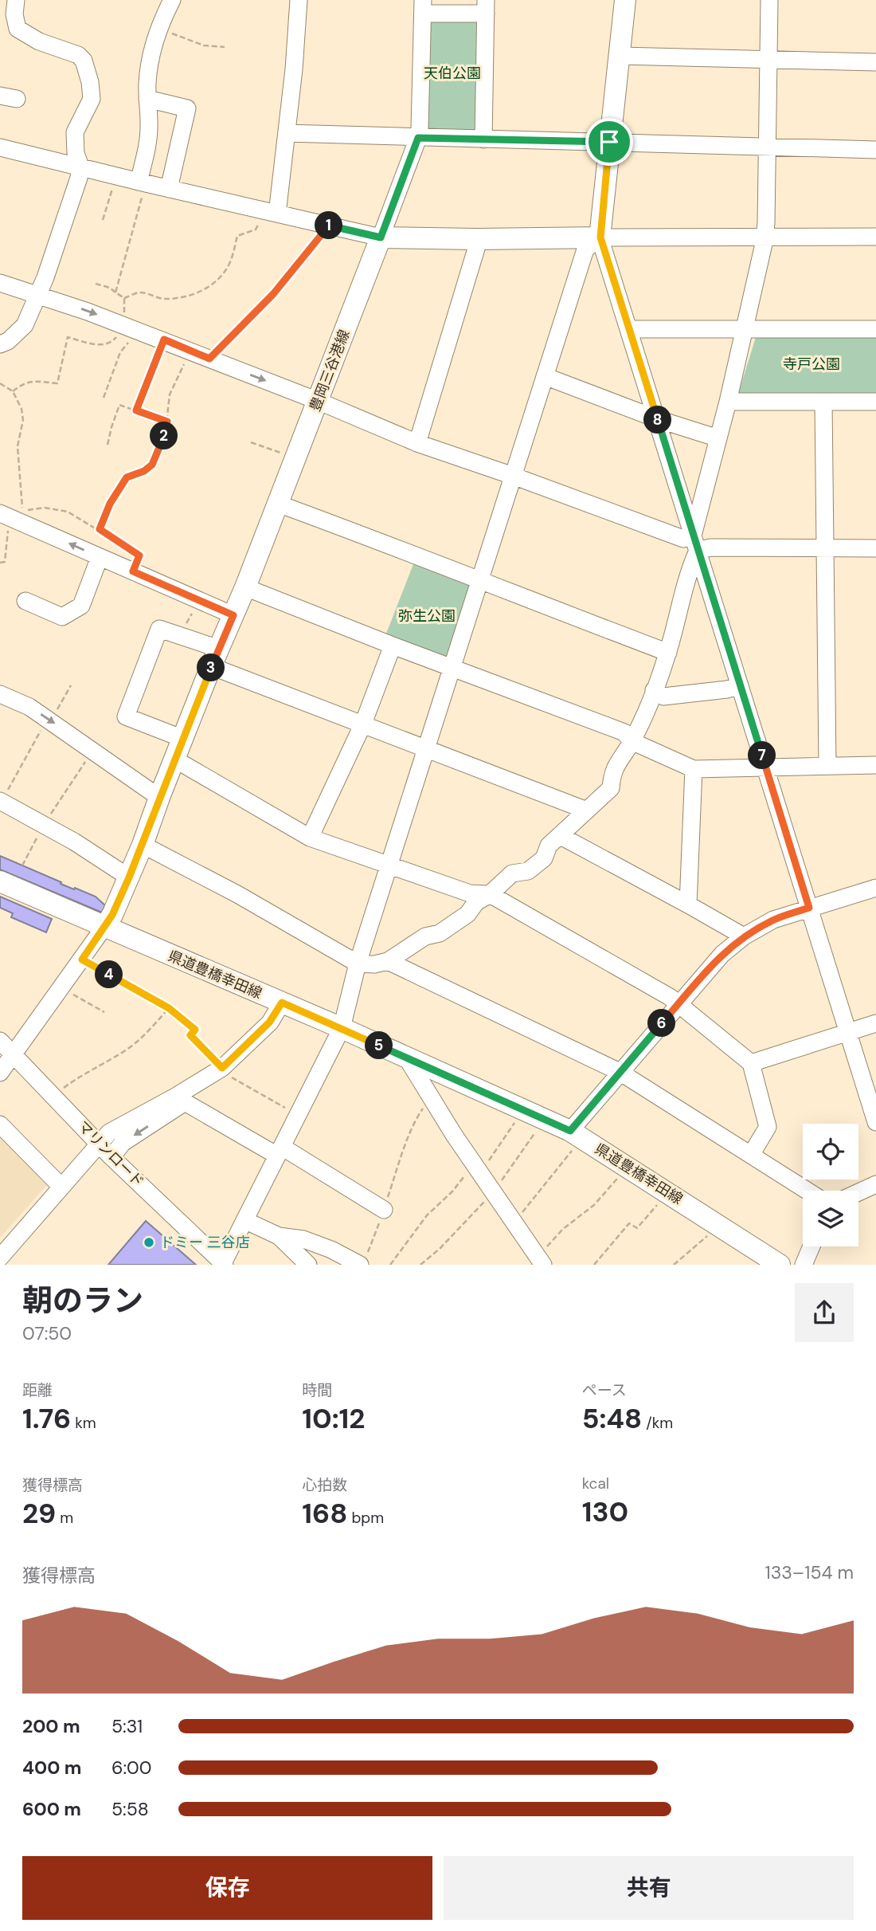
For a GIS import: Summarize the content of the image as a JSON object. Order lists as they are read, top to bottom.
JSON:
{
  "streets": {
    "main road": ["豊岡三谷港線", "県道豊橋幸田線"],
    "street": ["マリンロード"]
  },
  "crossings": [
    ["豊岡三谷港線", "県道豊橋幸田線"]
  ],
  "parks": ["天伯公園", "寺戸公園", "弥生公園"],
  "places": ["ドミー 三谷店"],
  "page": {
    "pins": [
      "1",
      "8",
      "2",
      "3",
      "7",
      "4",
      "6",
      "5"
    ],
    "heading": ["朝のラン", "07:50"],
    "stats": [
      ["距離", "1.76 km"],
      ["時間", "10:12"],
      ["ペース", "5:48 /km"],
      ["獲得標高", "29 m"],
      ["心拍数", "168 bpm"],
      ["kcal", "130"]
    ],
    "chart": ["獲得標高", "133–154 m"],
    "list": [
      {
        "name": "200 m",
        "note": "5:31"
      },
      {
        "name": "400 m",
        "note": "6:00"
      },
      {
        "name": "600 m",
        "note": "5:58"
      }
    ],
    "buttons": ["保存", "共有"]
  }
}
